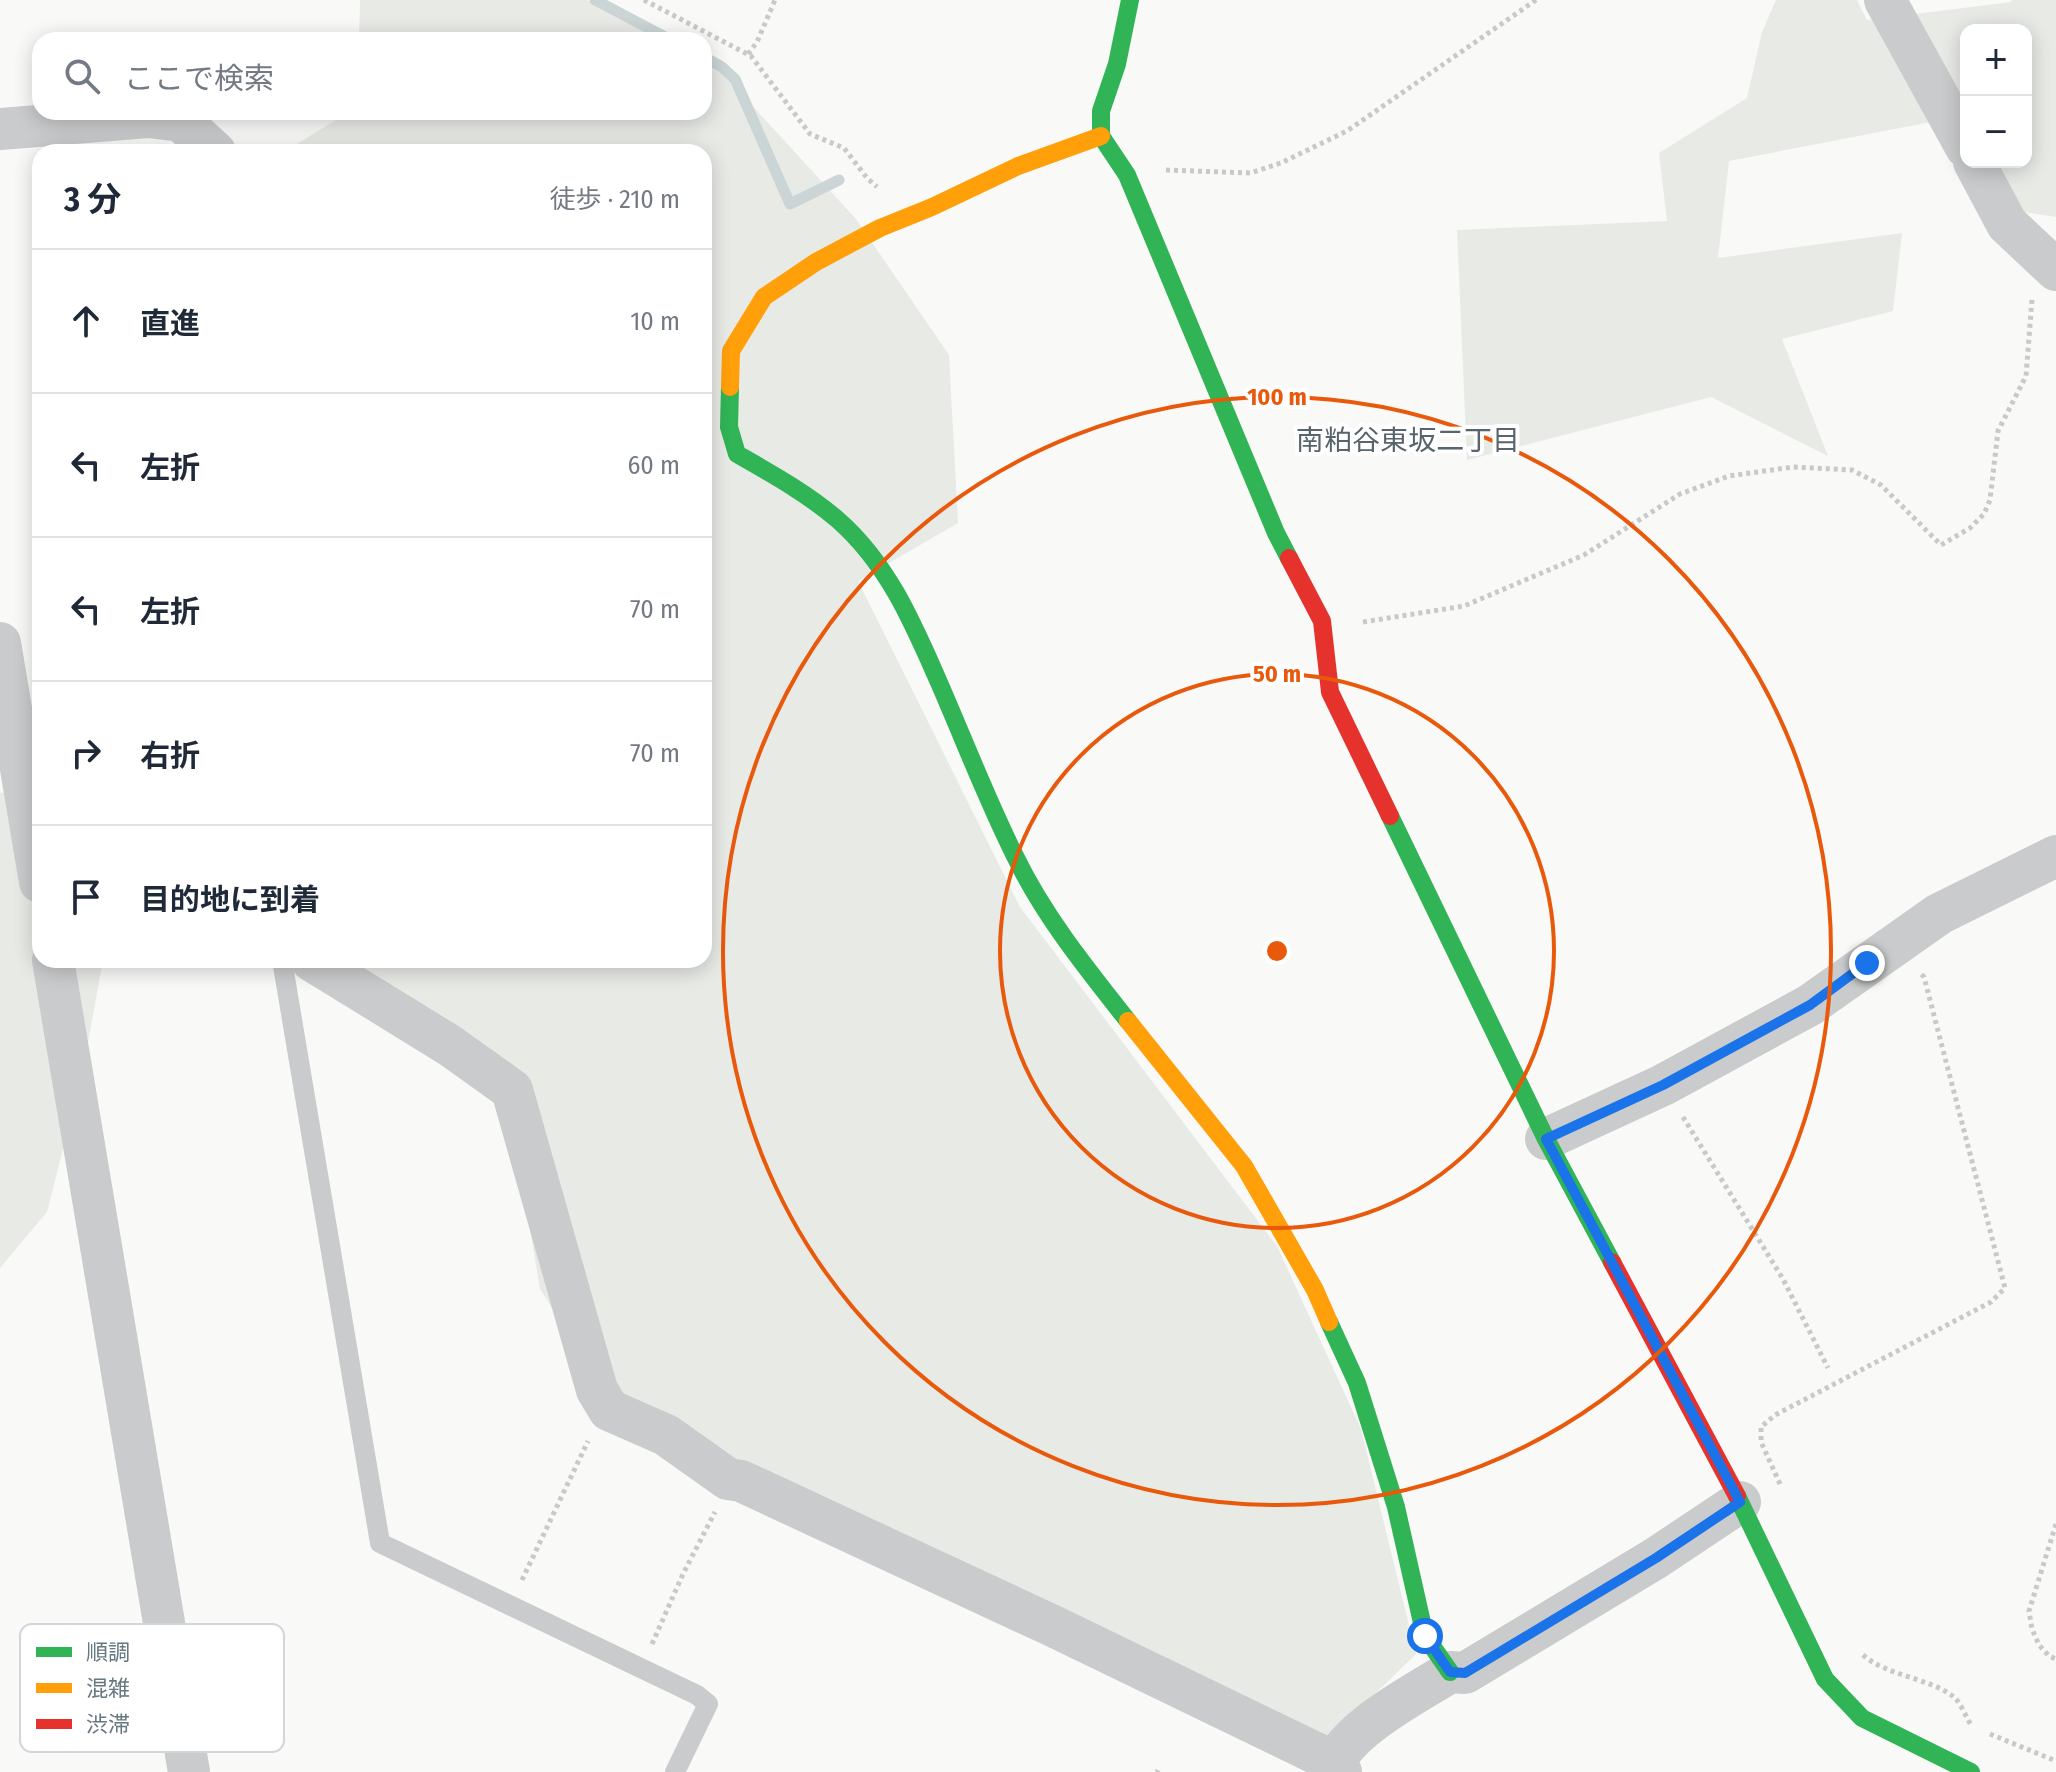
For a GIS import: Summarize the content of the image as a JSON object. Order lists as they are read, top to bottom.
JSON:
{
  "districts": ["南粕谷東坂二丁目"],
  "legend": ["順調", "混雑", "渋滞"],
  "page": {
    "map_buttons": ["+", "−"],
    "search": "ここで検索",
    "heading": ["3 分", "徒歩 · 210 m"],
    "list": [
      ["直進", "10 m"],
      ["左折", "60 m"],
      ["左折", "70 m"],
      ["右折", "70 m"],
      "目的地に到着"
    ]
  },
  "rings": ["100 m", "50 m"]
}
